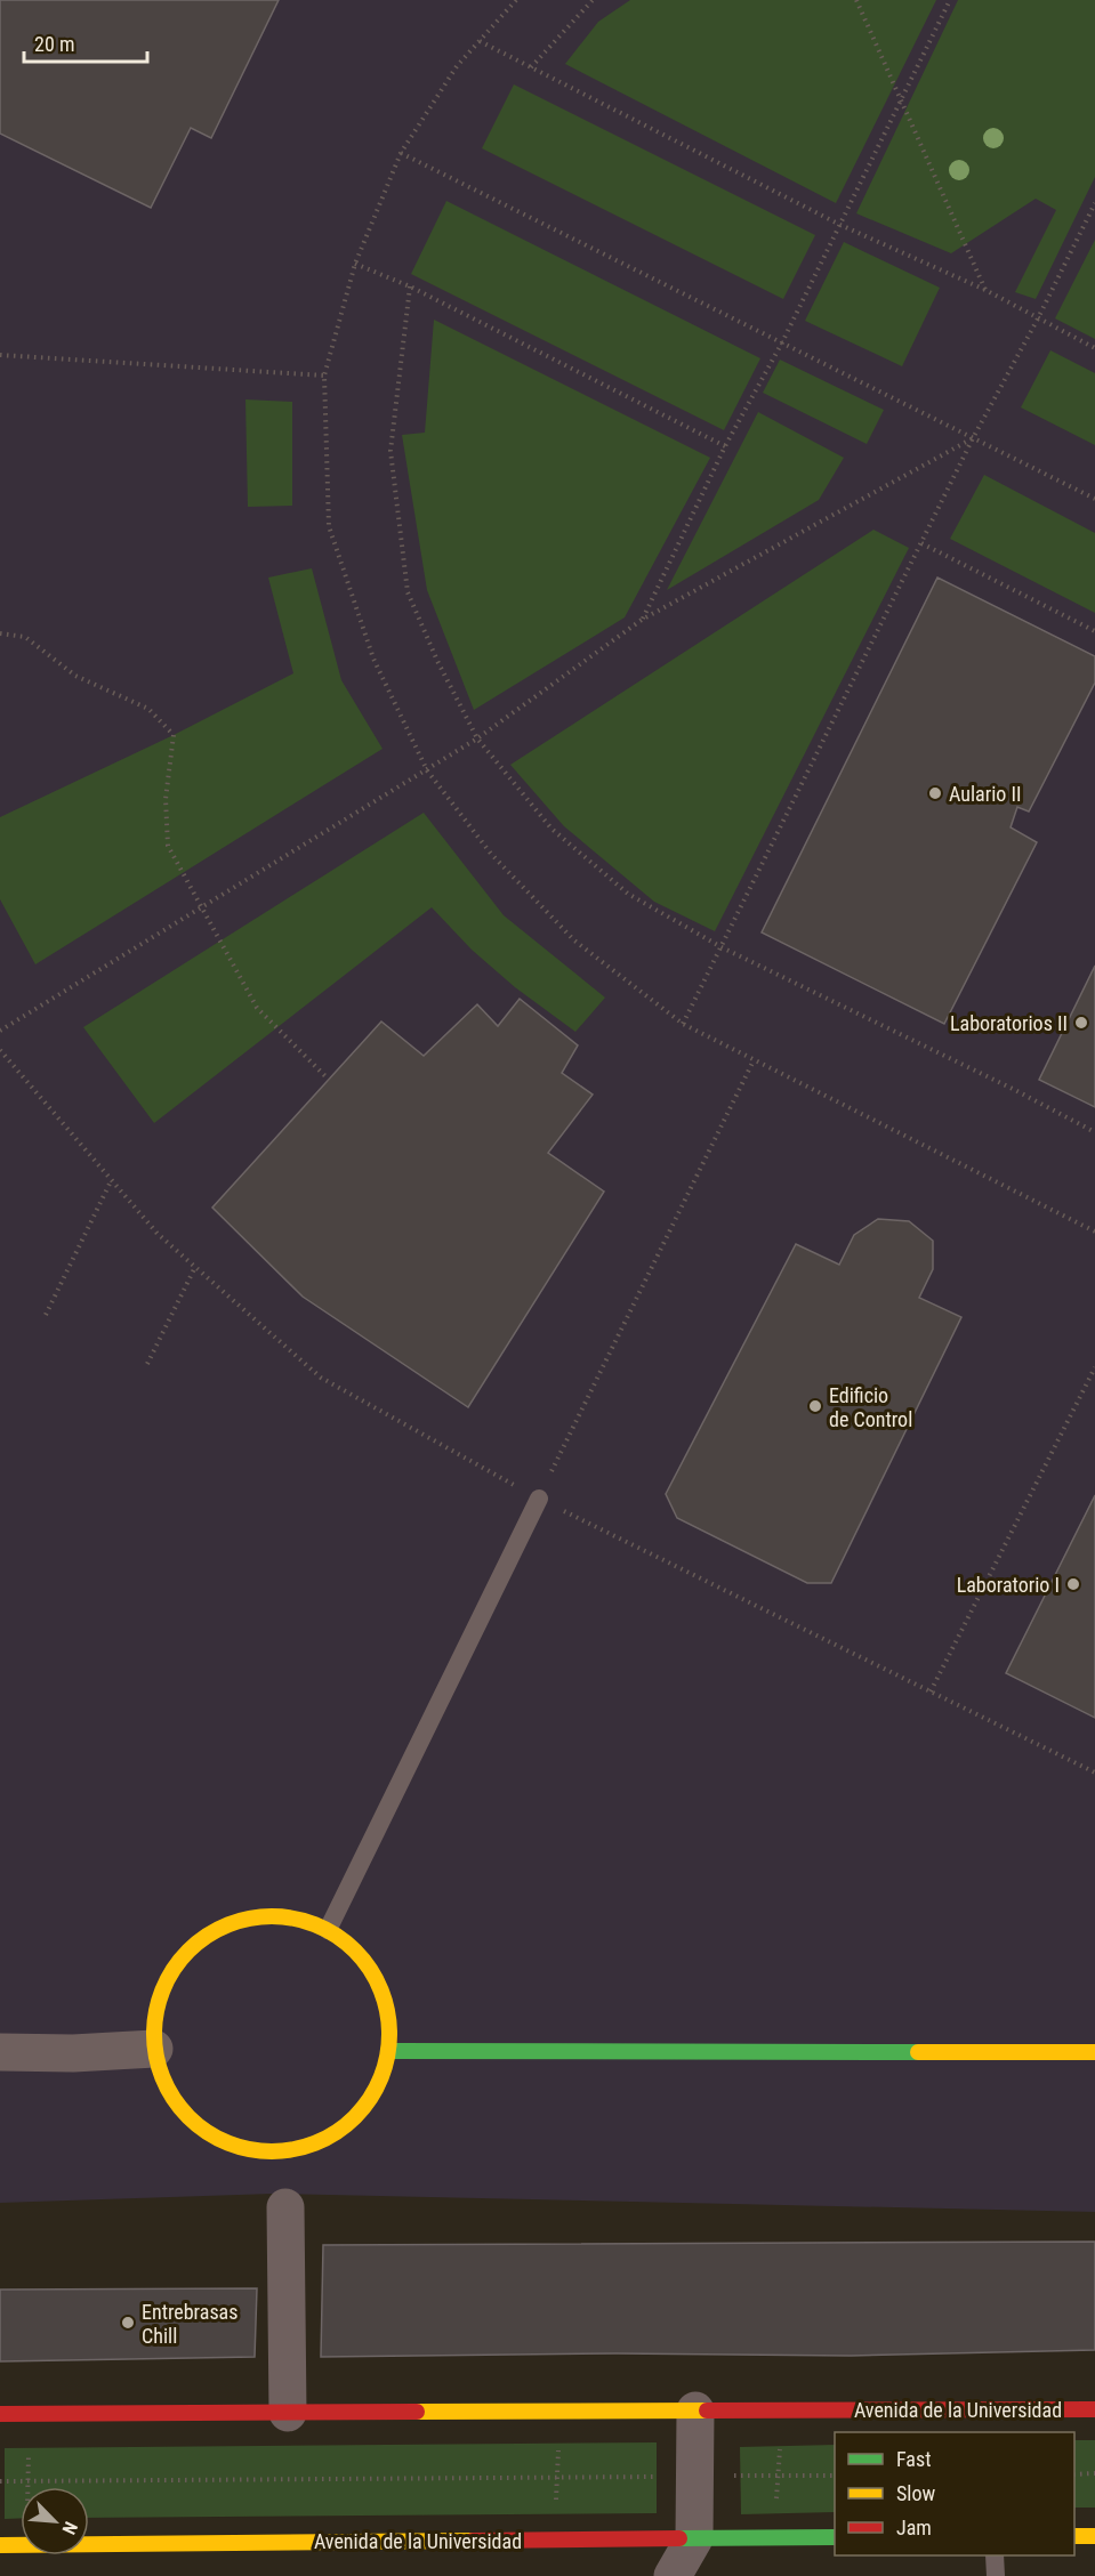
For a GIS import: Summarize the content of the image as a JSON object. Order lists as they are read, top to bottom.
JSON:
{
  "streets": {
    "main road": ["Avenida de la Universidad"]
  },
  "places": [
    "Aulario II",
    "Laboratorios II",
    "Edificio de Control",
    "Laboratorio I",
    "Entrebrasas Chill"
  ],
  "legend": ["Fast", "Slow", "Jam"],
  "scale_bar": "20 m",
  "north": "bottom right"
}
